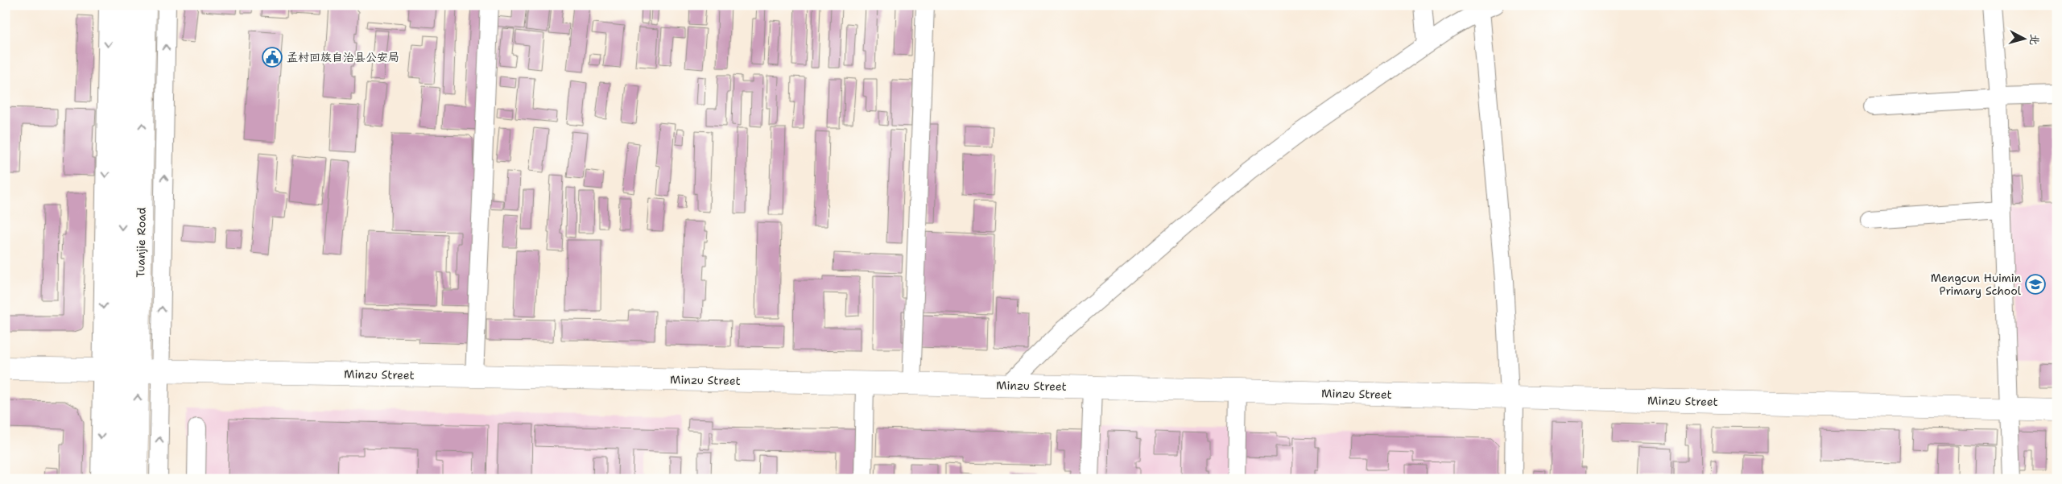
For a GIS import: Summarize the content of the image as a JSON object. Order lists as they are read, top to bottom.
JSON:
{
  "streets": {
    "main road": ["Tuanjie Road", "Minzu Street"]
  },
  "crossings": [
    ["Tuanjie Road", "Minzu Street"]
  ],
  "places": {
    "public building": ["孟村回族自治县公安局"],
    "school or university": ["Mengcun Huimin Primary School"]
  },
  "north": "right"
}
